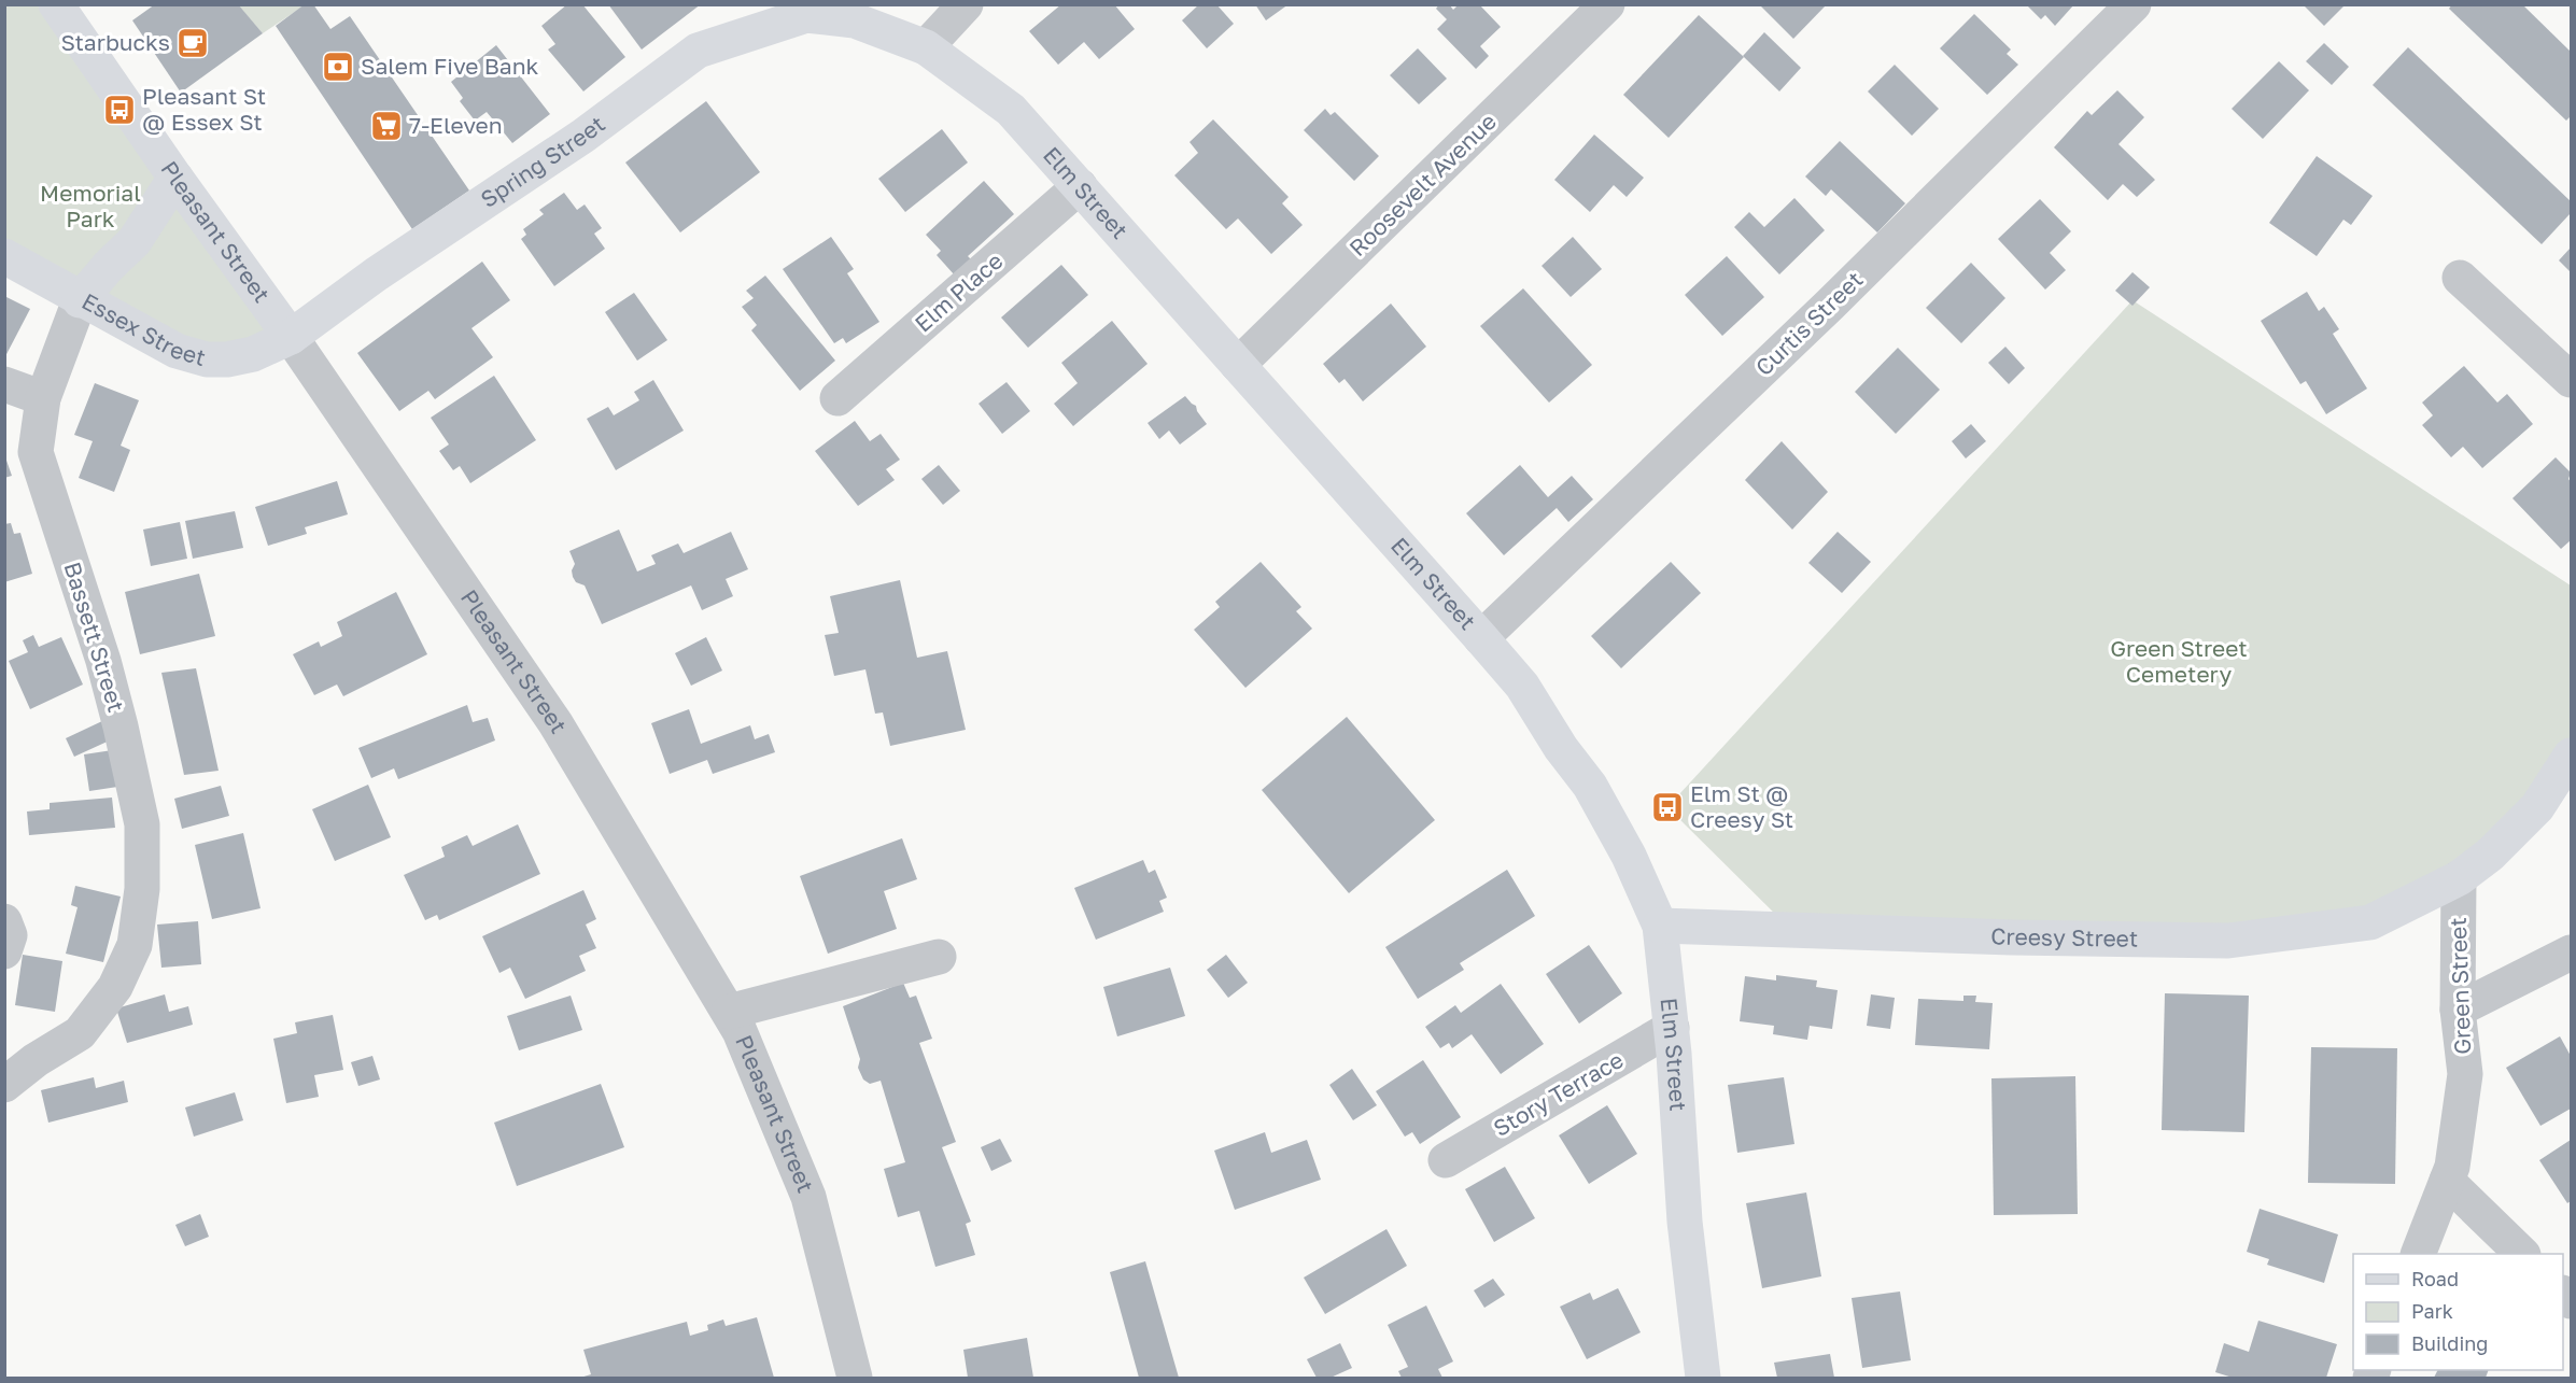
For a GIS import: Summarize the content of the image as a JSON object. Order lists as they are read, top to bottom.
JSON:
{
  "streets": {
    "main road": [
      "Spring Street",
      "Elm Street",
      "Pleasant Street",
      "Essex Street",
      "Bassett Street",
      "Creesy Street"
    ],
    "street": [
      "Roosevelt Avenue",
      "Elm Place",
      "Curtis Street",
      "Green Street",
      "Story Terrace"
    ]
  },
  "crossings": [
    ["Spring Street", "Elm Street"],
    ["Spring Street", "Pleasant Street"],
    ["Spring Street", "Essex Street"],
    ["Roosevelt Avenue", "Elm Street"],
    ["Elm Street", "Elm Place"],
    ["Elm Street", "Curtis Street"],
    ["Elm Street", "Creesy Street"],
    ["Elm Street", "Story Terrace"],
    ["Pleasant Street", "Essex Street"],
    ["Pleasant Street", "Bassett Street"],
    ["Essex Street", "Bassett Street"],
    ["Creesy Street", "Green Street"]
  ],
  "parks": ["Memorial Park", "Green Street Cemetery"],
  "places": {
    "cafe": ["Starbucks"],
    "bank": ["Salem Five Bank"],
    "bus stop": ["Pleasant St @ Essex St", "Elm St @ Creesy St"],
    "supermarket": ["7-Eleven"]
  },
  "legend": ["Road", "Park", "Building"]
}
